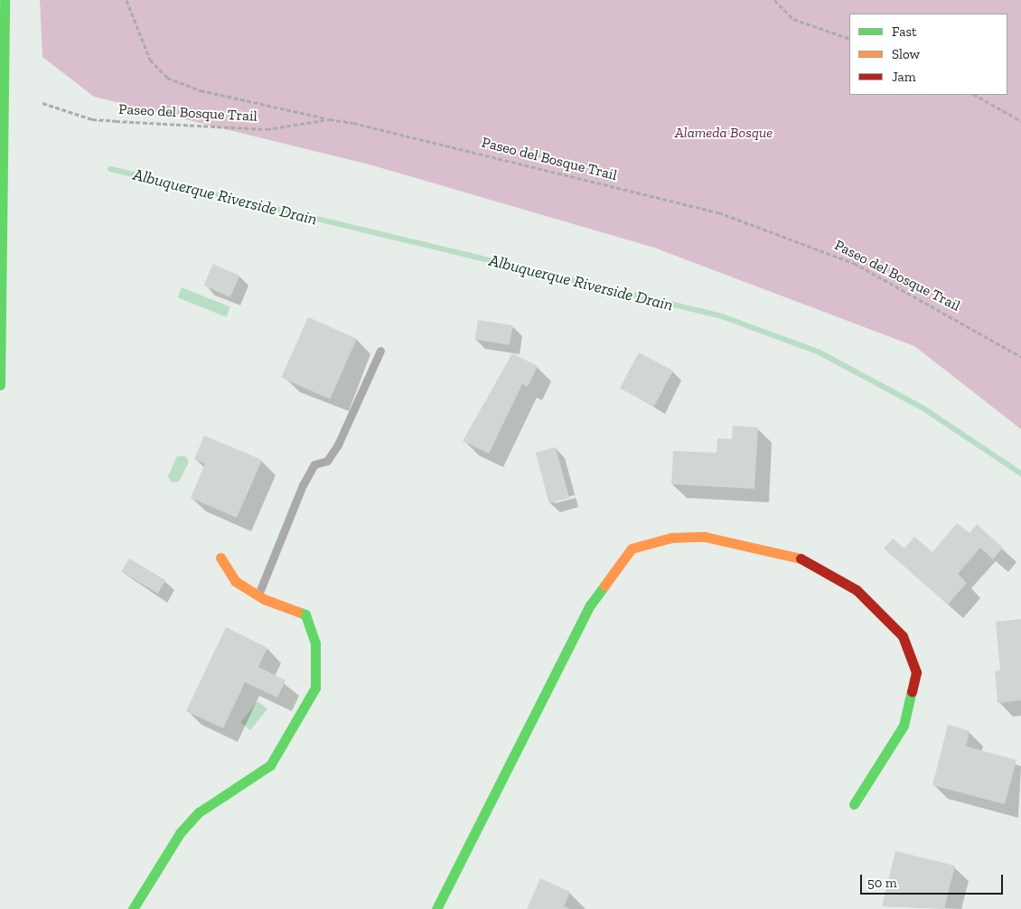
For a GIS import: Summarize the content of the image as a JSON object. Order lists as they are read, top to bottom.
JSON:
{
  "streets": {
    "path": ["Paseo del Bosque Trail"]
  },
  "water": ["Albuquerque Riverside Drain"],
  "parks": ["Alameda Bosque"],
  "legend": ["Fast", "Slow", "Jam"],
  "scale_bar": "50 m"
}
